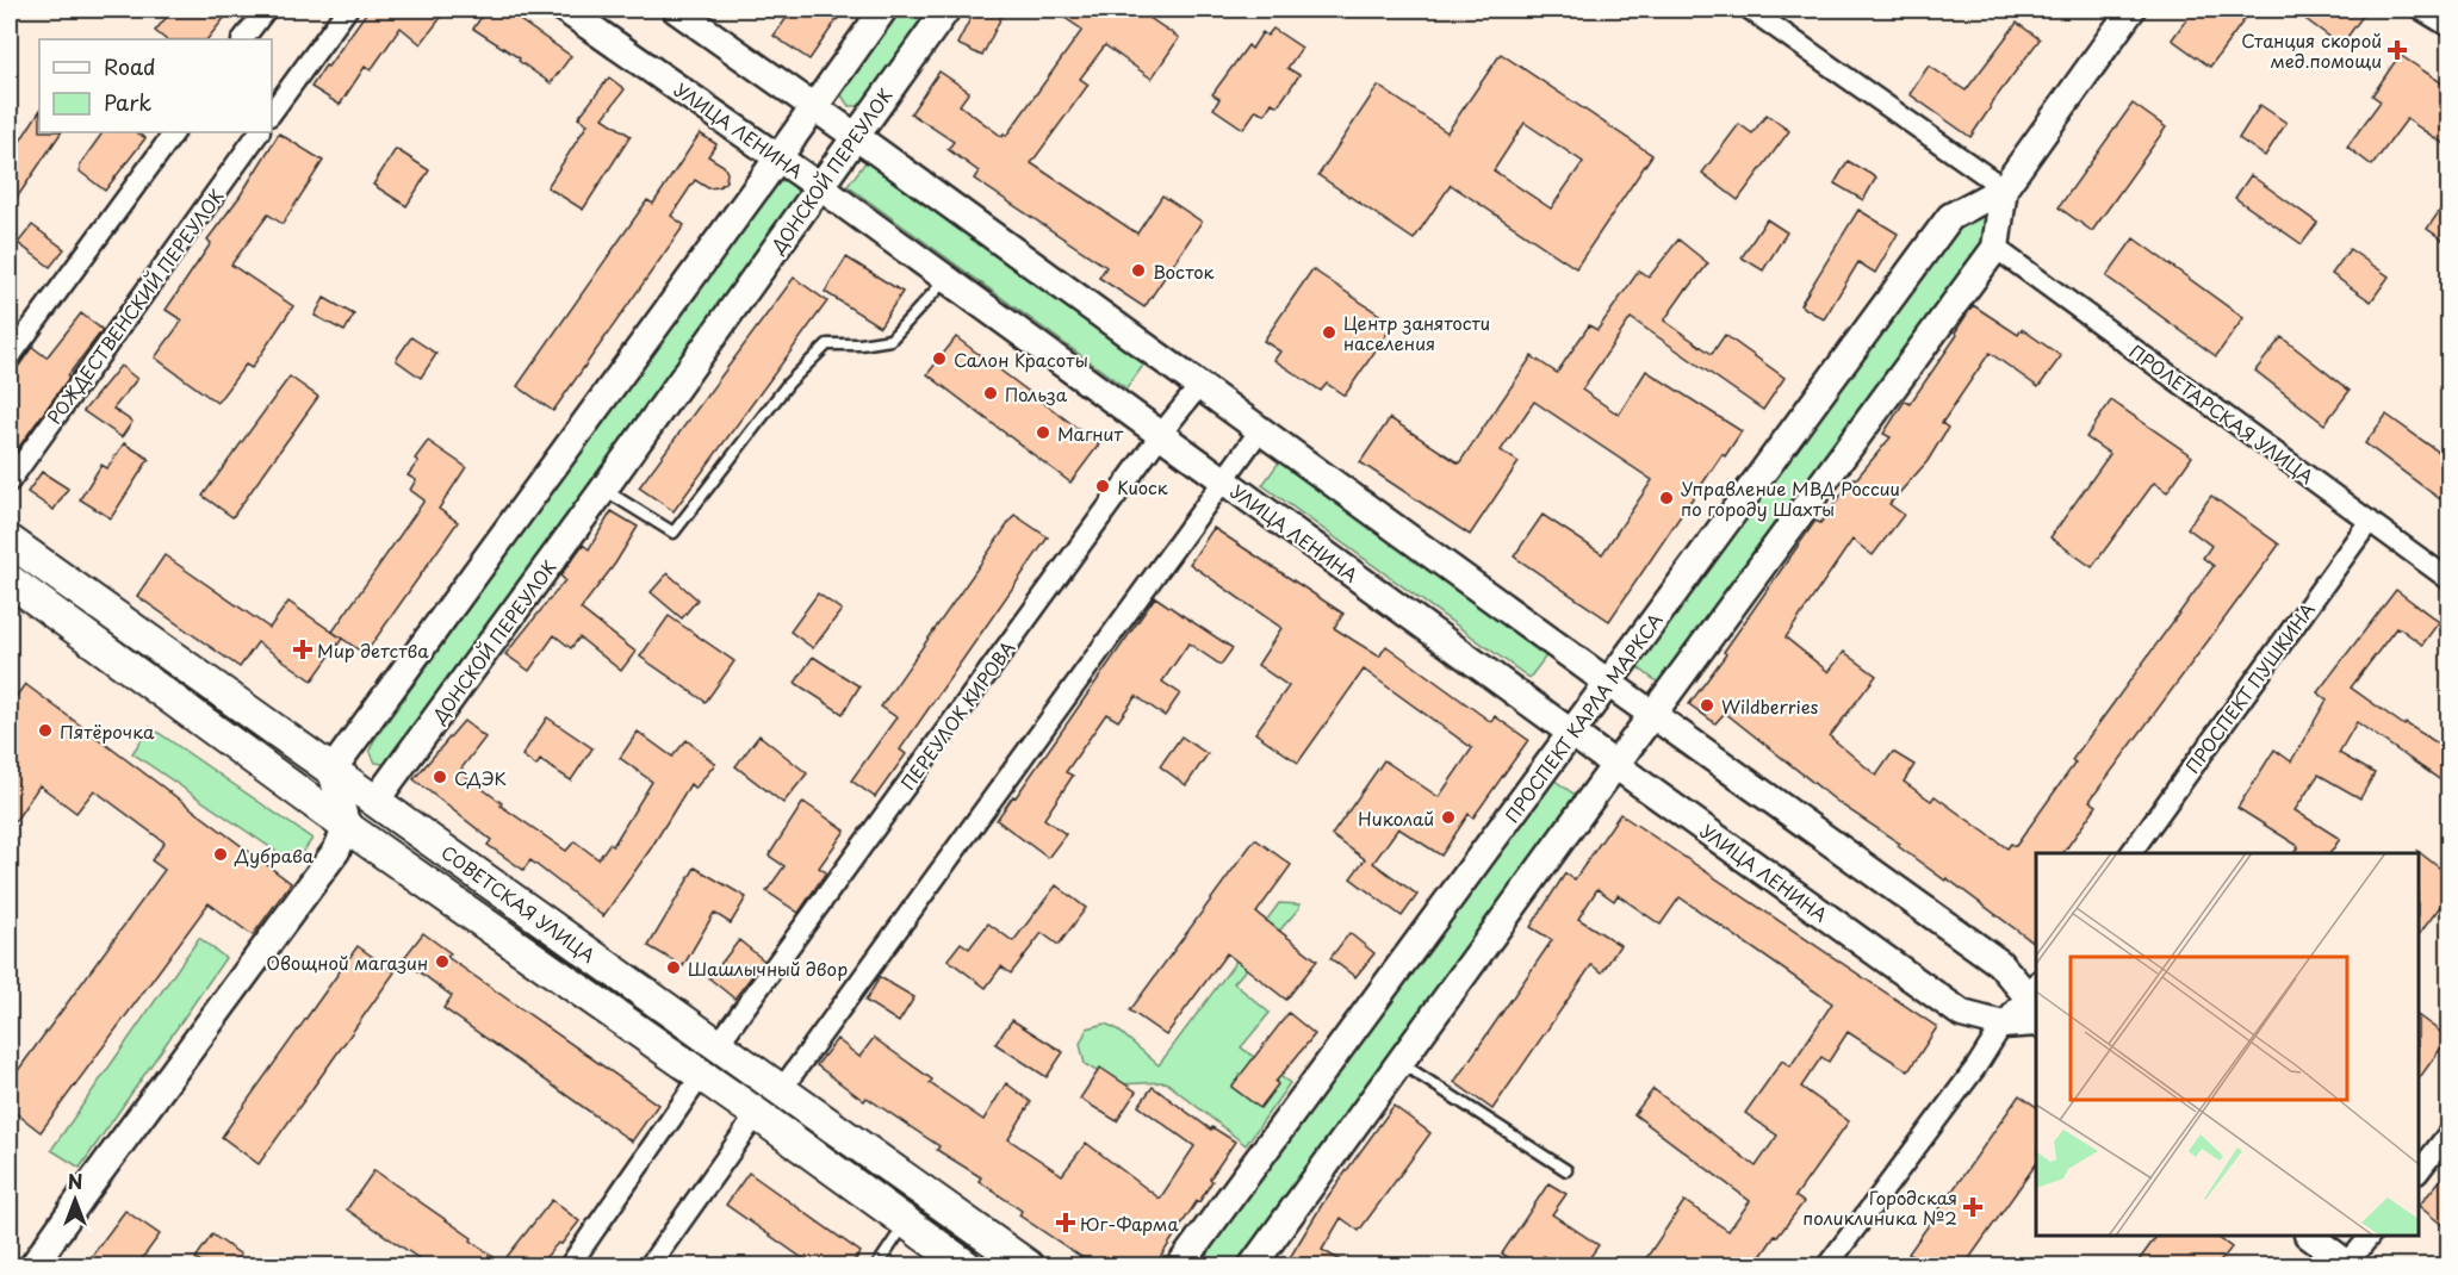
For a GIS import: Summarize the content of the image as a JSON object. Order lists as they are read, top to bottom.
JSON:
{
  "streets": {
    "main road": [
      "УЛИЦА ЛЕНИНА",
      "ДОНСКОЙ ПЕРЕУЛОК",
      "ПРОСПЕКТ КАРЛА МАРКСА",
      "СОВЕТСКАЯ УЛИЦА"
    ],
    "street": [
      "РОЖДЕСТВЕНСКИЙ ПЕРЕУЛОК",
      "ПРОЛЕТАРСКАЯ УЛИЦА",
      "ПРОСПЕКТ ПУШКИНА",
      "ПЕРЕУЛОК КИРОВА"
    ]
  },
  "crossings": [
    ["УЛИЦА ЛЕНИНА", "ДОНСКОЙ ПЕРЕУЛОК"],
    ["УЛИЦА ЛЕНИНА", "ПЕРЕУЛОК КИРОВА"],
    ["УЛИЦА ЛЕНИНА", "ПРОСПЕКТ КАРЛА МАРКСА"],
    ["ДОНСКОЙ ПЕРЕУЛОК", "СОВЕТСКАЯ УЛИЦА"],
    ["ПРОЛЕТАРСКАЯ УЛИЦА", "ПРОСПЕКТ ПУШКИНА"],
    ["ПРОЛЕТАРСКАЯ УЛИЦА", "ПРОСПЕКТ КАРЛА МАРКСА"],
    ["ПЕРЕУЛОК КИРОВА", "СОВЕТСКАЯ УЛИЦА"]
  ],
  "places": {
    "health": [
      "Станция скорой мед.помощи",
      "Мир детства",
      "Городская поликлиника №2",
      "Юг-Фарма"
    ],
    "other": [
      "Восток",
      "Центр занятости населения",
      "Салон Красоты",
      "Польза",
      "Магнит",
      "Киоск",
      "Управление МВД России по городу Шахты",
      "Wildberries",
      "Пятёрочка",
      "СДЭК",
      "Николай",
      "Дубрава",
      "Овощной магазин",
      "Шашлычный двор"
    ]
  },
  "legend": ["Road", "Park"],
  "north": "top"
}
